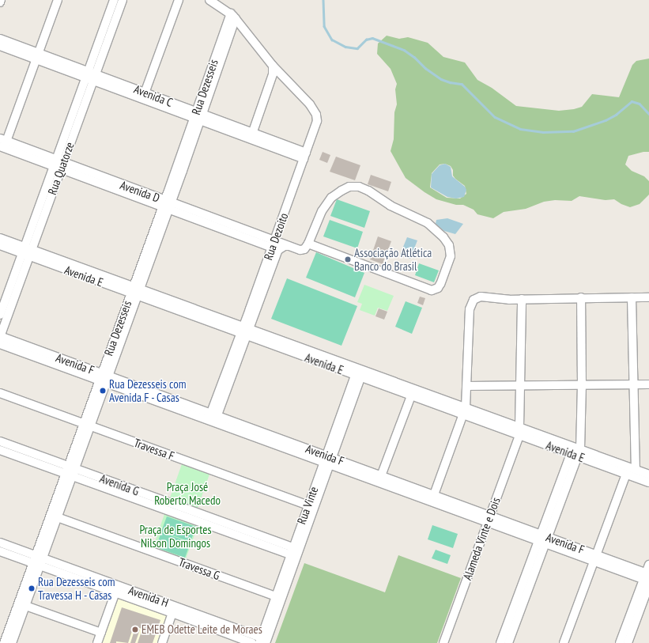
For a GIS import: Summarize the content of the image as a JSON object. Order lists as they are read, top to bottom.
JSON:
{
  "streets": {
    "street": [
      "Rua Dezesseis",
      "Avenida C",
      "Rua Quatorze",
      "Avenida D",
      "Rua Dezoito",
      "Avenida E",
      "Avenida F",
      "Travessa F",
      "Avenida G",
      "Rua Vinte",
      "Alameda Vinte e Dois",
      "Travessa G",
      "Avenida H"
    ]
  },
  "crossings": [
    ["Rua Dezesseis", "Avenida C"],
    ["Rua Dezesseis", "Avenida D"],
    ["Rua Dezesseis", "Rua Dezoito"],
    ["Rua Dezesseis", "Avenida E"],
    ["Rua Dezesseis", "Avenida F"],
    ["Rua Dezesseis", "Travessa F"],
    ["Rua Dezesseis", "Avenida G"],
    ["Rua Dezesseis", "Travessa G"],
    ["Rua Dezesseis", "Avenida H"],
    ["Avenida C", "Rua Quatorze"],
    ["Avenida C", "Rua Dezoito"],
    ["Rua Quatorze", "Avenida D"],
    ["Rua Quatorze", "Avenida E"],
    ["Rua Quatorze", "Avenida F"],
    ["Avenida D", "Rua Dezoito"],
    ["Rua Dezoito", "Avenida E"],
    ["Rua Dezoito", "Avenida F"],
    ["Avenida E", "Rua Vinte"],
    ["Avenida E", "Alameda Vinte e Dois"],
    ["Avenida F", "Rua Vinte"],
    ["Avenida F", "Alameda Vinte e Dois"],
    ["Travessa F", "Rua Vinte"],
    ["Avenida G", "Rua Vinte"],
    ["Rua Vinte", "Travessa G"],
    ["Rua Vinte", "Avenida H"]
  ],
  "parks": ["Praça José Roberto Macedo", "Praça de Esportes Nilson Domingos"],
  "places": [
    "Associação Atlética Banco do Brasil",
    "Rua Dezesseis com Avenida F - Casas",
    "Rua Dezesseis com Travessa H - Casas",
    "EMEB Odette Leite de Moraes"
  ]
}
